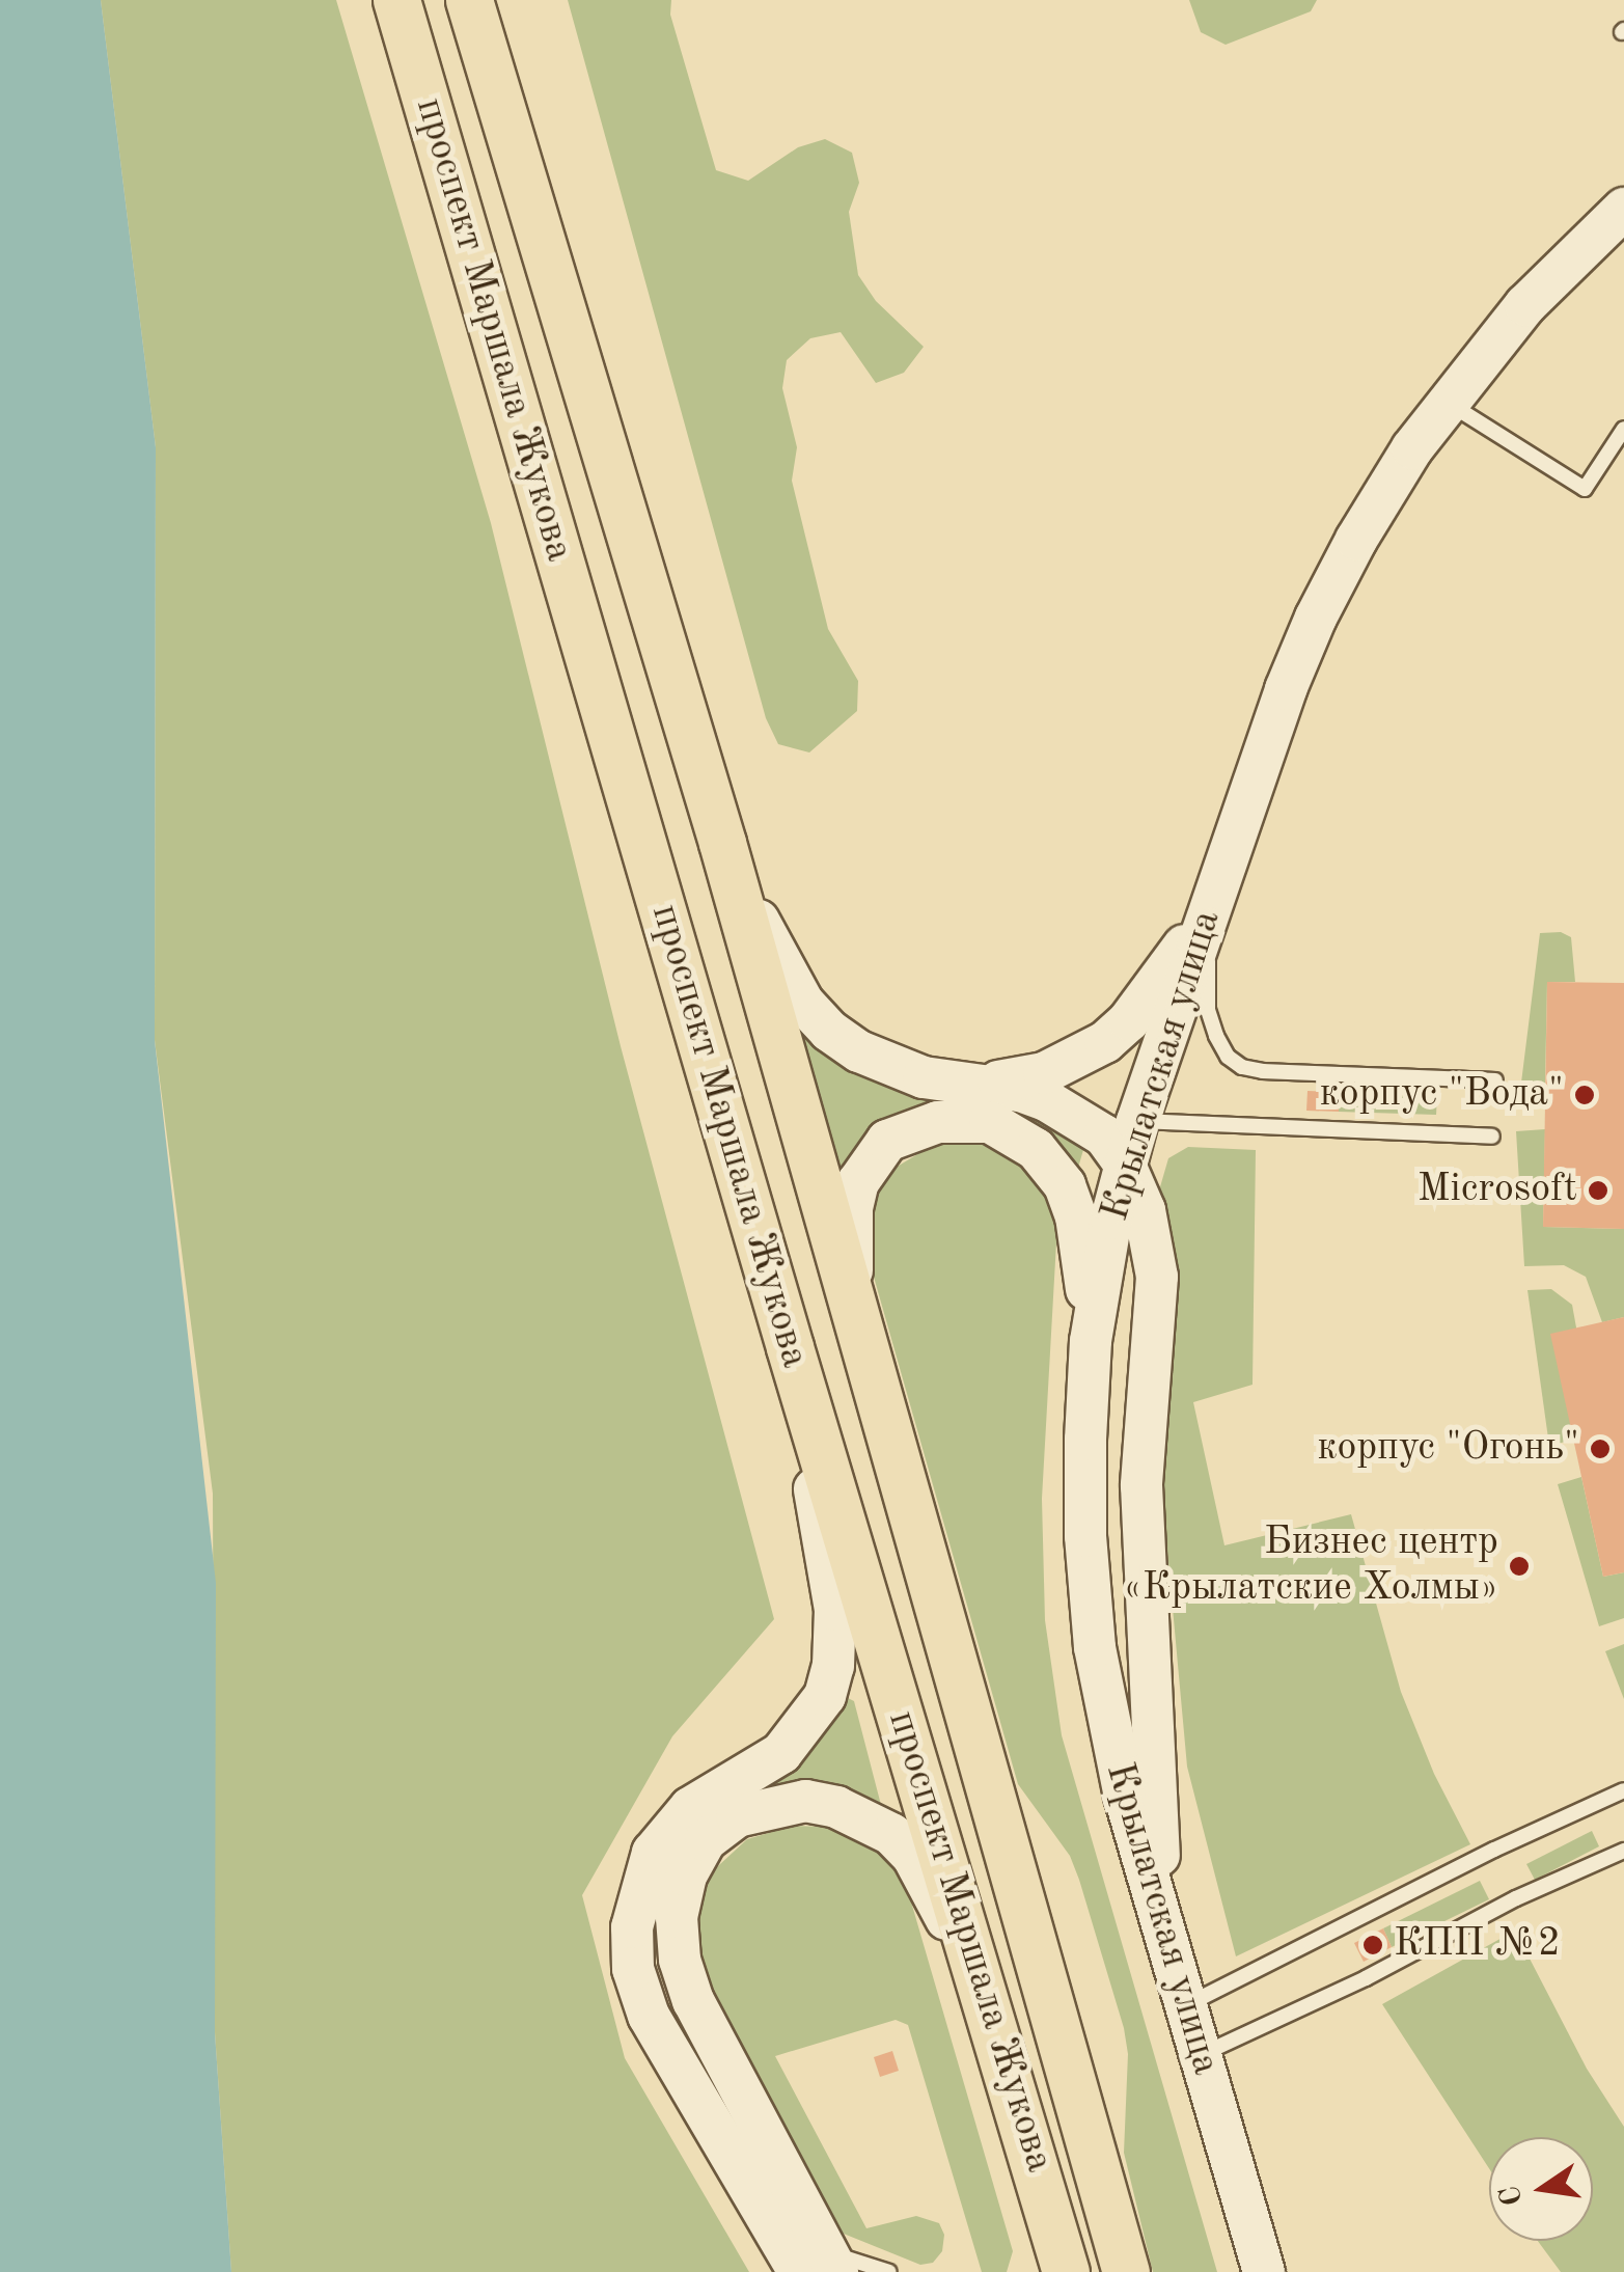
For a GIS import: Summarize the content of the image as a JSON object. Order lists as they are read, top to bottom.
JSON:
{
  "streets": {
    "main road": ["проспект Маршала Жукова", "Крылатская улица"]
  },
  "places": [
    "корпус \"Вода\"",
    "Microsoft",
    "корпус \"Огонь\"",
    "Бизнес центр «Крылатские Холмы»",
    "КПП №2"
  ],
  "north": "left"
}
